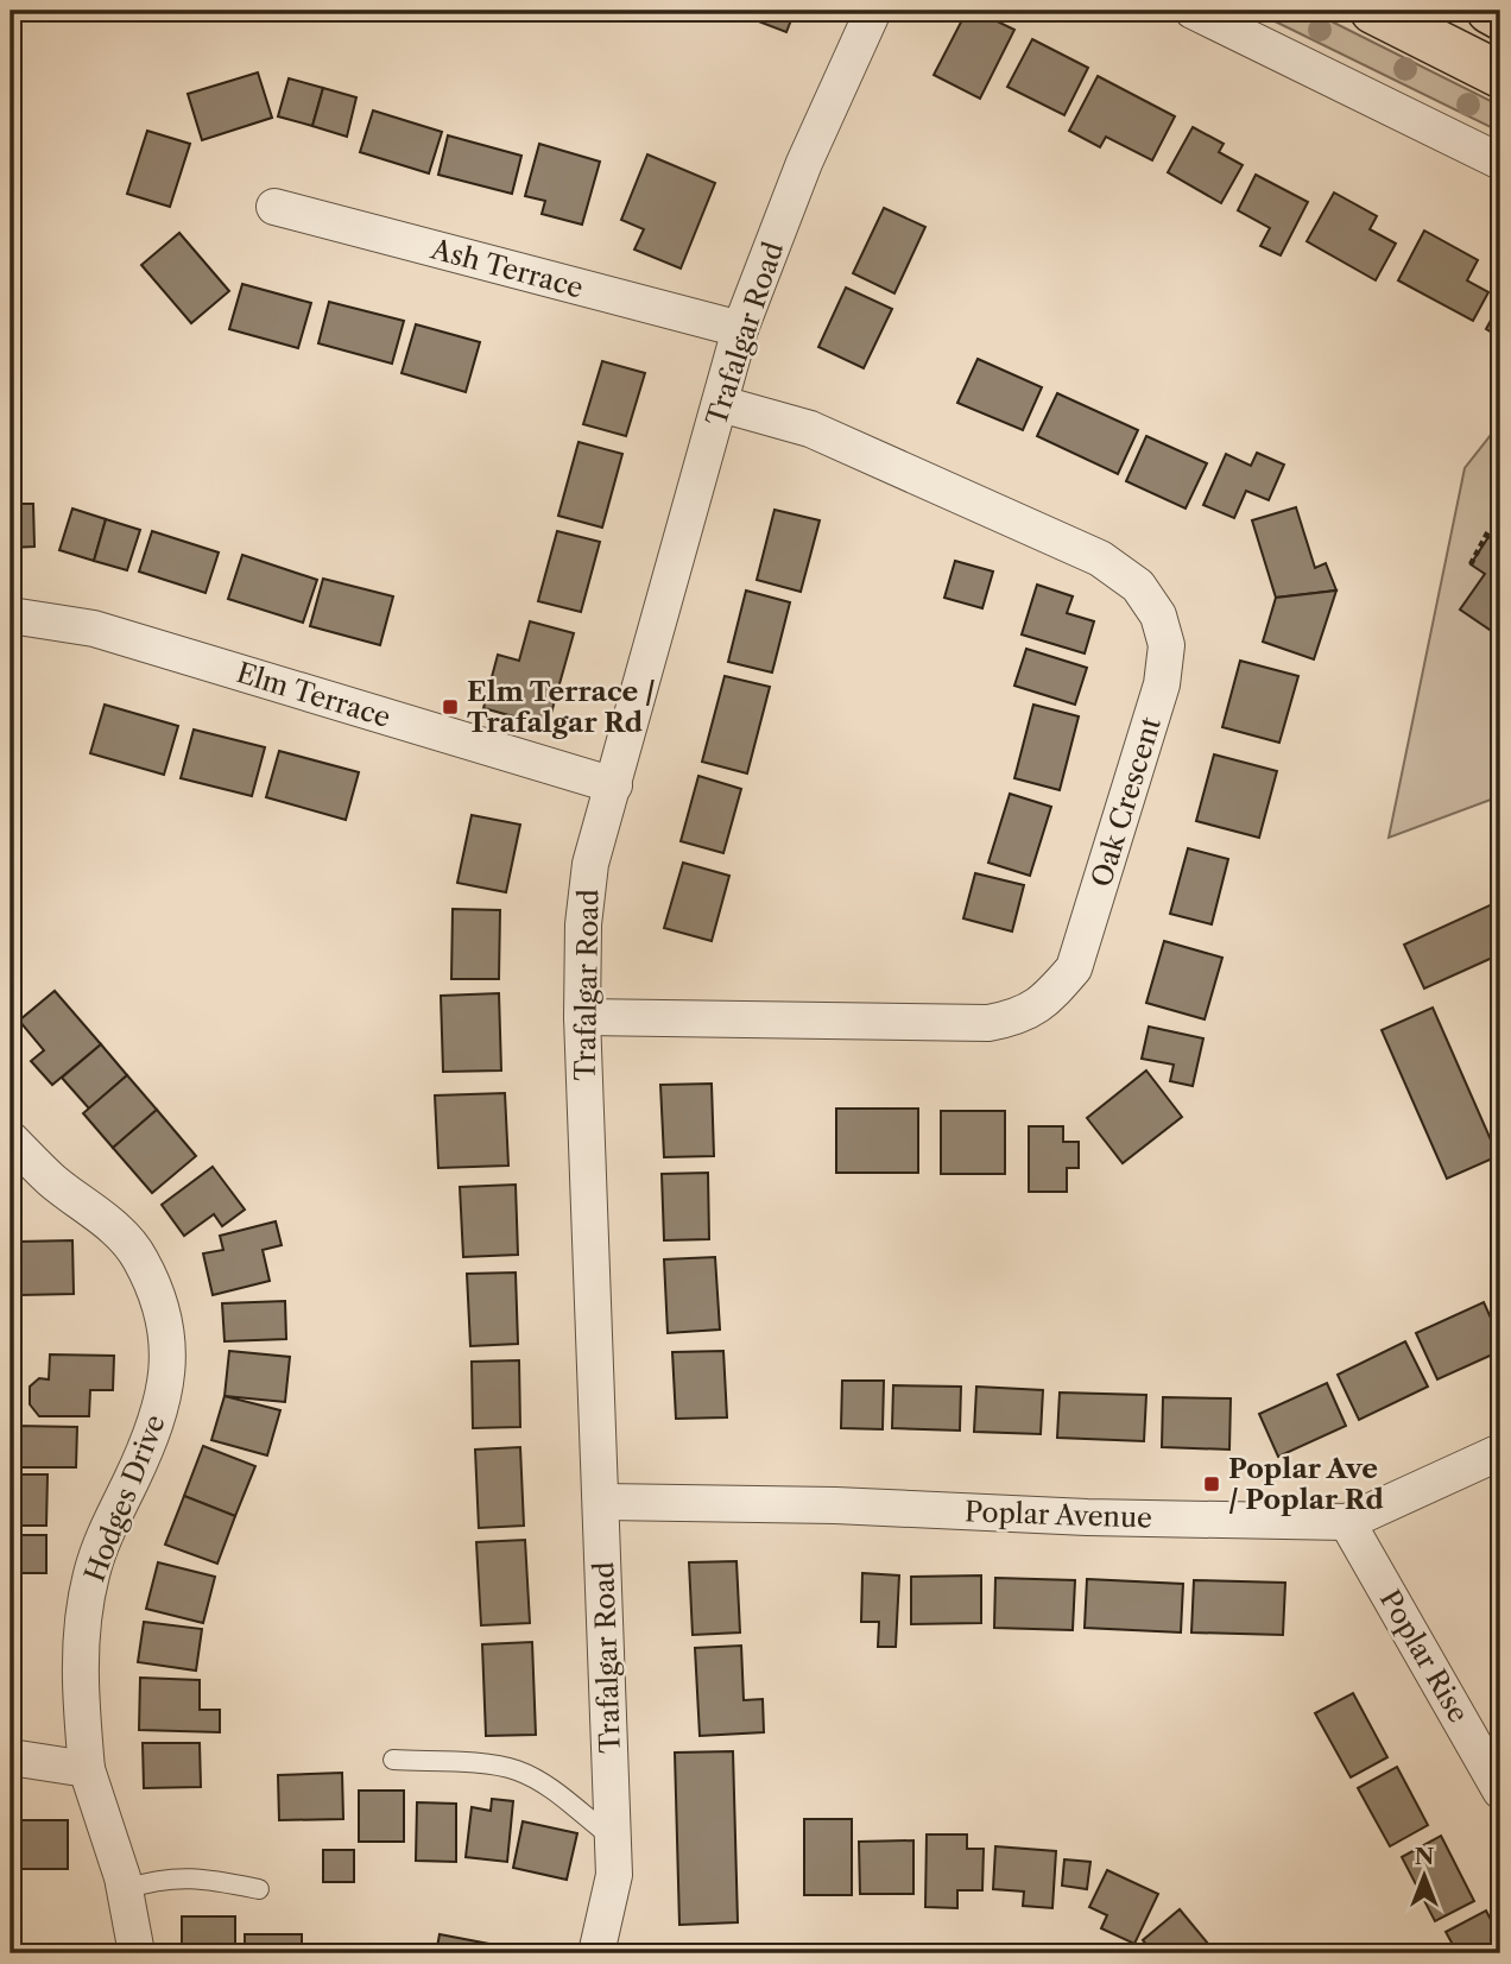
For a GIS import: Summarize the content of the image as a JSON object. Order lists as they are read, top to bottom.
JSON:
{
  "streets": {
    "street": [
      "Ash Terrace",
      "Trafalgar Road",
      "Elm Terrace",
      "Oak Crescent",
      "Hodges Drive",
      "Poplar Avenue",
      "Poplar Rise"
    ]
  },
  "crossings": [
    ["Ash Terrace", "Trafalgar Road"],
    ["Trafalgar Road", "Elm Terrace"],
    ["Trafalgar Road", "Oak Crescent"],
    ["Trafalgar Road", "Poplar Avenue"],
    ["Poplar Avenue", "Poplar Rise"]
  ],
  "places": {
    "transit": ["Elm Terrace / Trafalgar Rd", "Poplar Ave / Poplar Rd"]
  },
  "north": "top"
}
